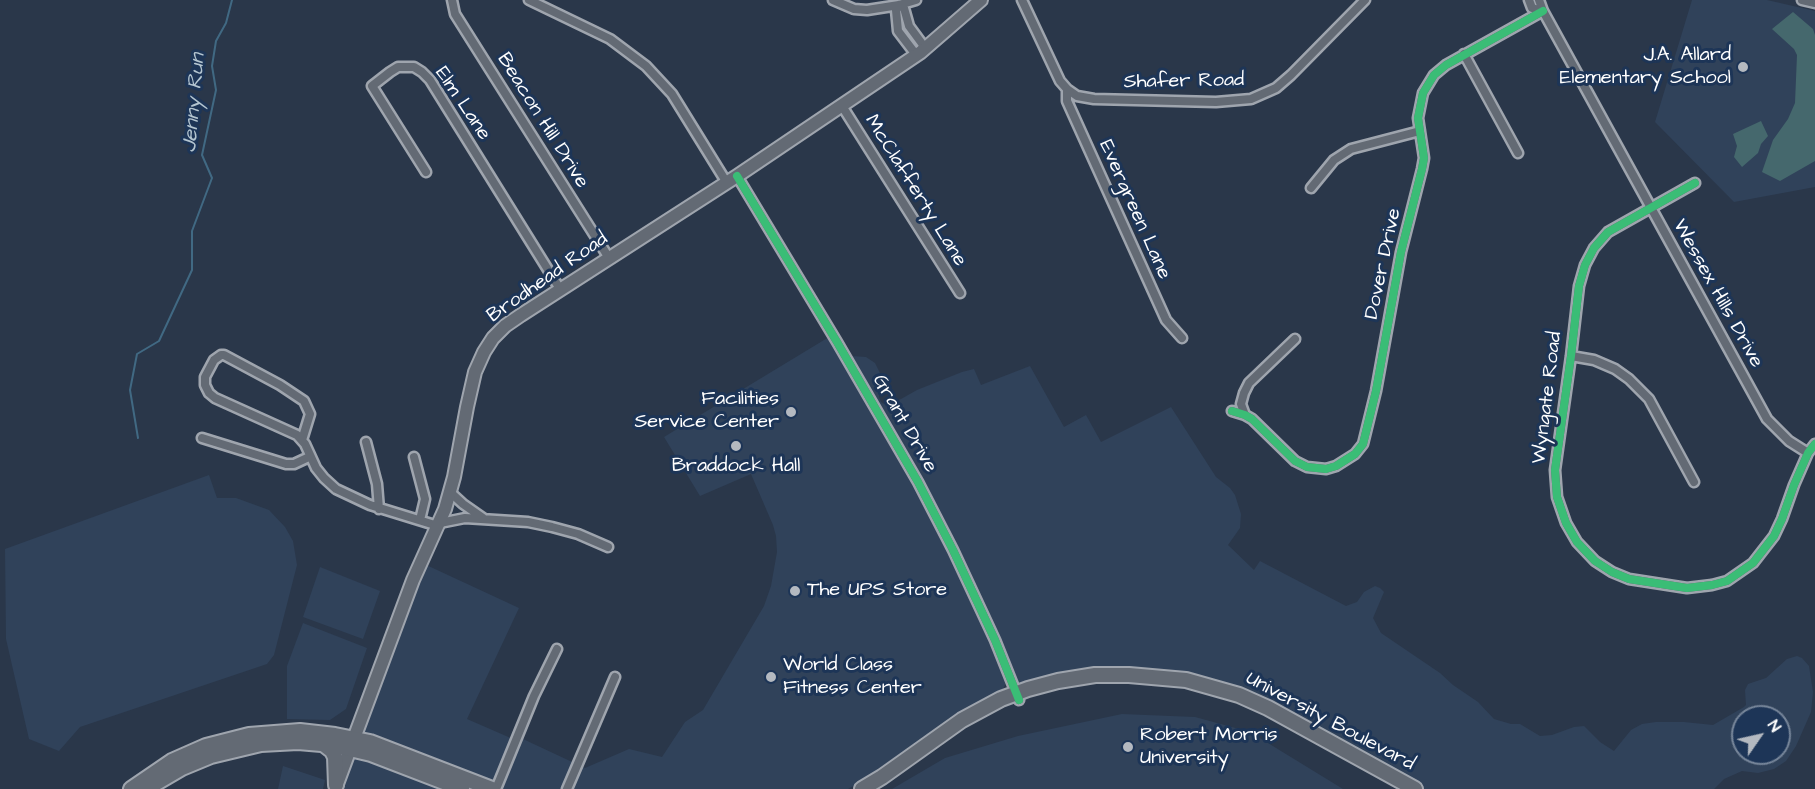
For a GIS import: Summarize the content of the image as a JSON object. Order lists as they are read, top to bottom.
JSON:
{
  "streets": {
    "main road": ["Brodhead Road", "University Boulevard"],
    "street": [
      "Shafer Road",
      "Elm Lane",
      "Beacon Hill Drive",
      "McClafferty Lane",
      "Evergreen Lane",
      "Dover Drive",
      "Wessex Hills Drive",
      "Wyngate Road",
      "Grant Drive"
    ]
  },
  "crossings": [
    ["Shafer Road", "Evergreen Lane"],
    ["Elm Lane", "Brodhead Road"],
    ["Beacon Hill Drive", "Brodhead Road"],
    ["McClafferty Lane", "Brodhead Road"],
    ["Dover Drive", "Wessex Hills Drive"],
    ["Brodhead Road", "Grant Drive"],
    ["Wessex Hills Drive", "Wyngate Road"],
    ["Grant Drive", "University Boulevard"]
  ],
  "water": ["Jenny Run"],
  "places": [
    "J.A. Allard Elementary School",
    "Facilities Service Center",
    "Braddock Hall",
    "The UPS Store",
    "World Class Fitness Center",
    "Robert Morris University"
  ],
  "north": "top right"
}
